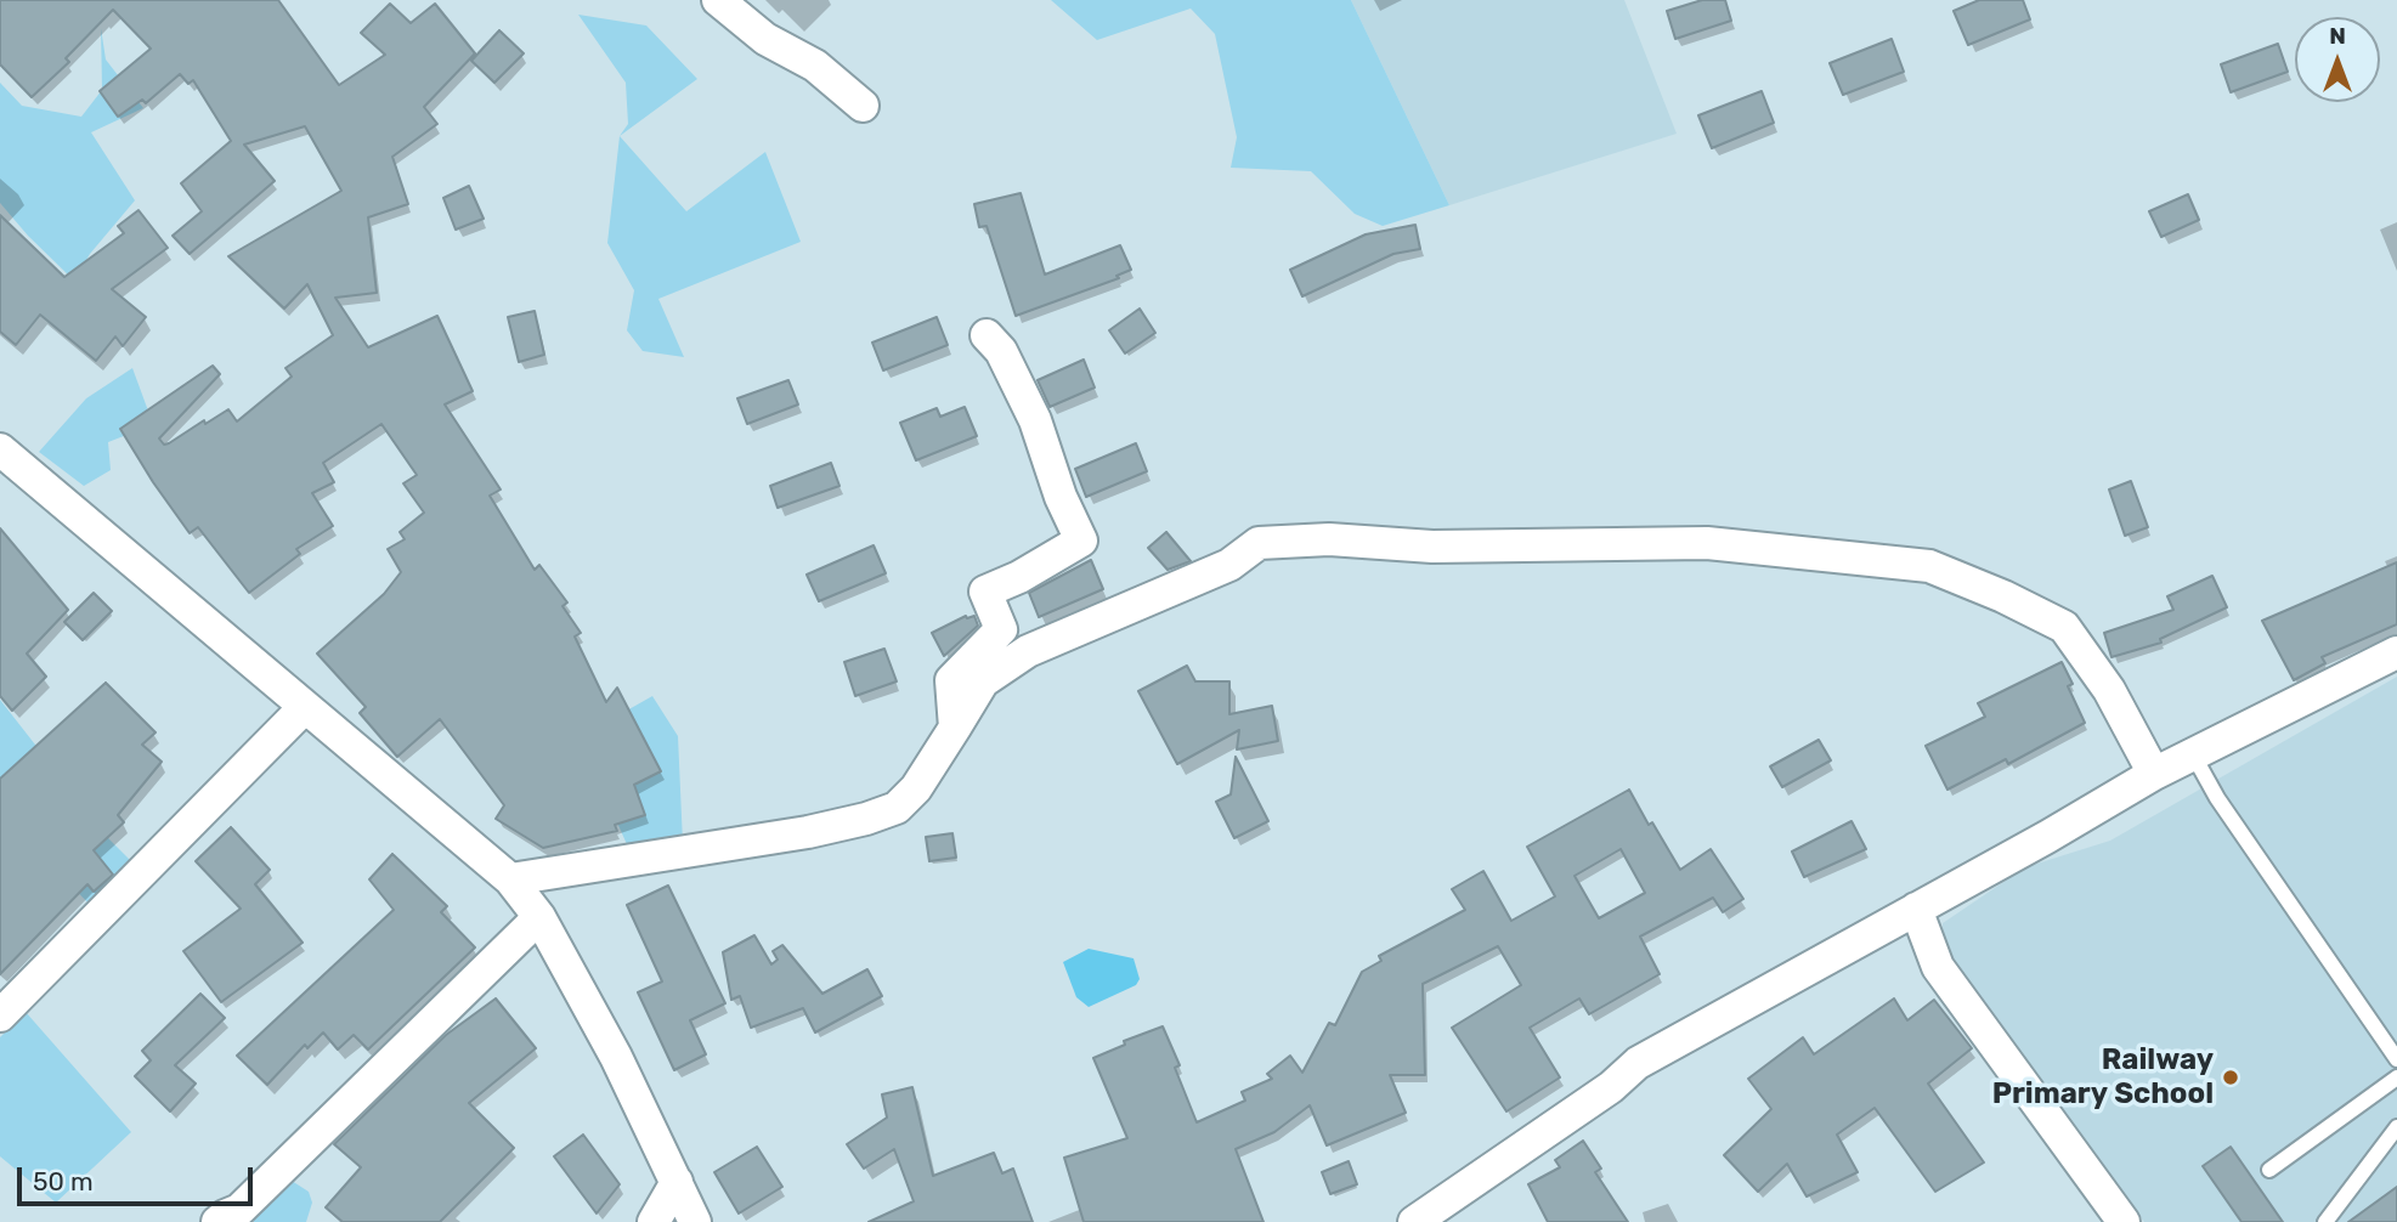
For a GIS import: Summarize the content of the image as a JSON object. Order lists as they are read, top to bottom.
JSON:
{
  "places": ["Railway Primary School"],
  "scale_bar": "50 m",
  "north": "top"
}
